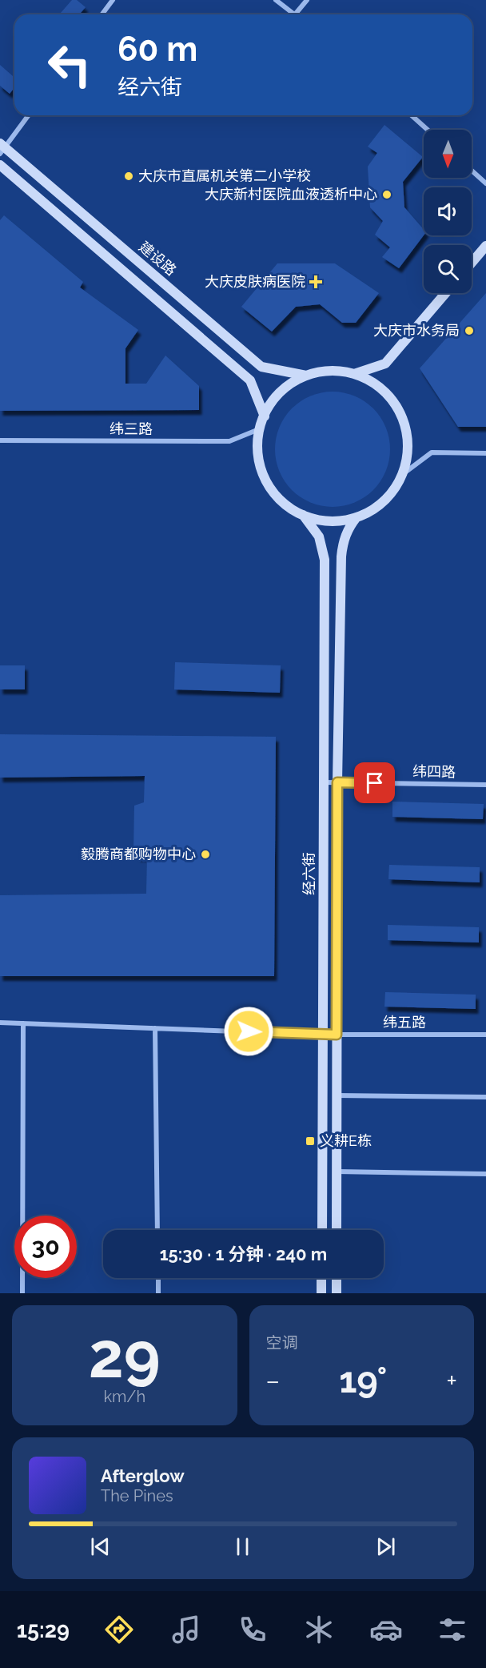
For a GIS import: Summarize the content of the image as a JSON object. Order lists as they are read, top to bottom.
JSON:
{
  "streets": {
    "main road": ["建设路", "经六街"],
    "street": ["纬三路", "纬四路", "纬五路"]
  },
  "crossings": [
    ["建设路", "纬三路"],
    ["建设路", "经六街"],
    ["纬三路", "经六街"],
    ["纬四路", "经六街"],
    ["经六街", "纬五路"]
  ],
  "places": {
    "other": [
      "大庆市直属机关第二小学校",
      "大庆新村医院血液透析中心",
      "大庆市水务局",
      "毅腾商都购物中心"
    ],
    "health": ["大庆皮肤病医院"],
    "transit": ["义耕E栋"]
  },
  "north": "bottom",
  "page": {
    "turn": ["60 m", "经六街"],
    "limit": "30",
    "trip": "15:30 · 1 分钟 · 240 m",
    "tile": [
      ["29", "km/h"],
      "空调"
    ],
    "heat": ["−", "19°", "+"],
    "song": ["Afterglow", "The Pines"],
    "tabs": "15:29"
  }
}
